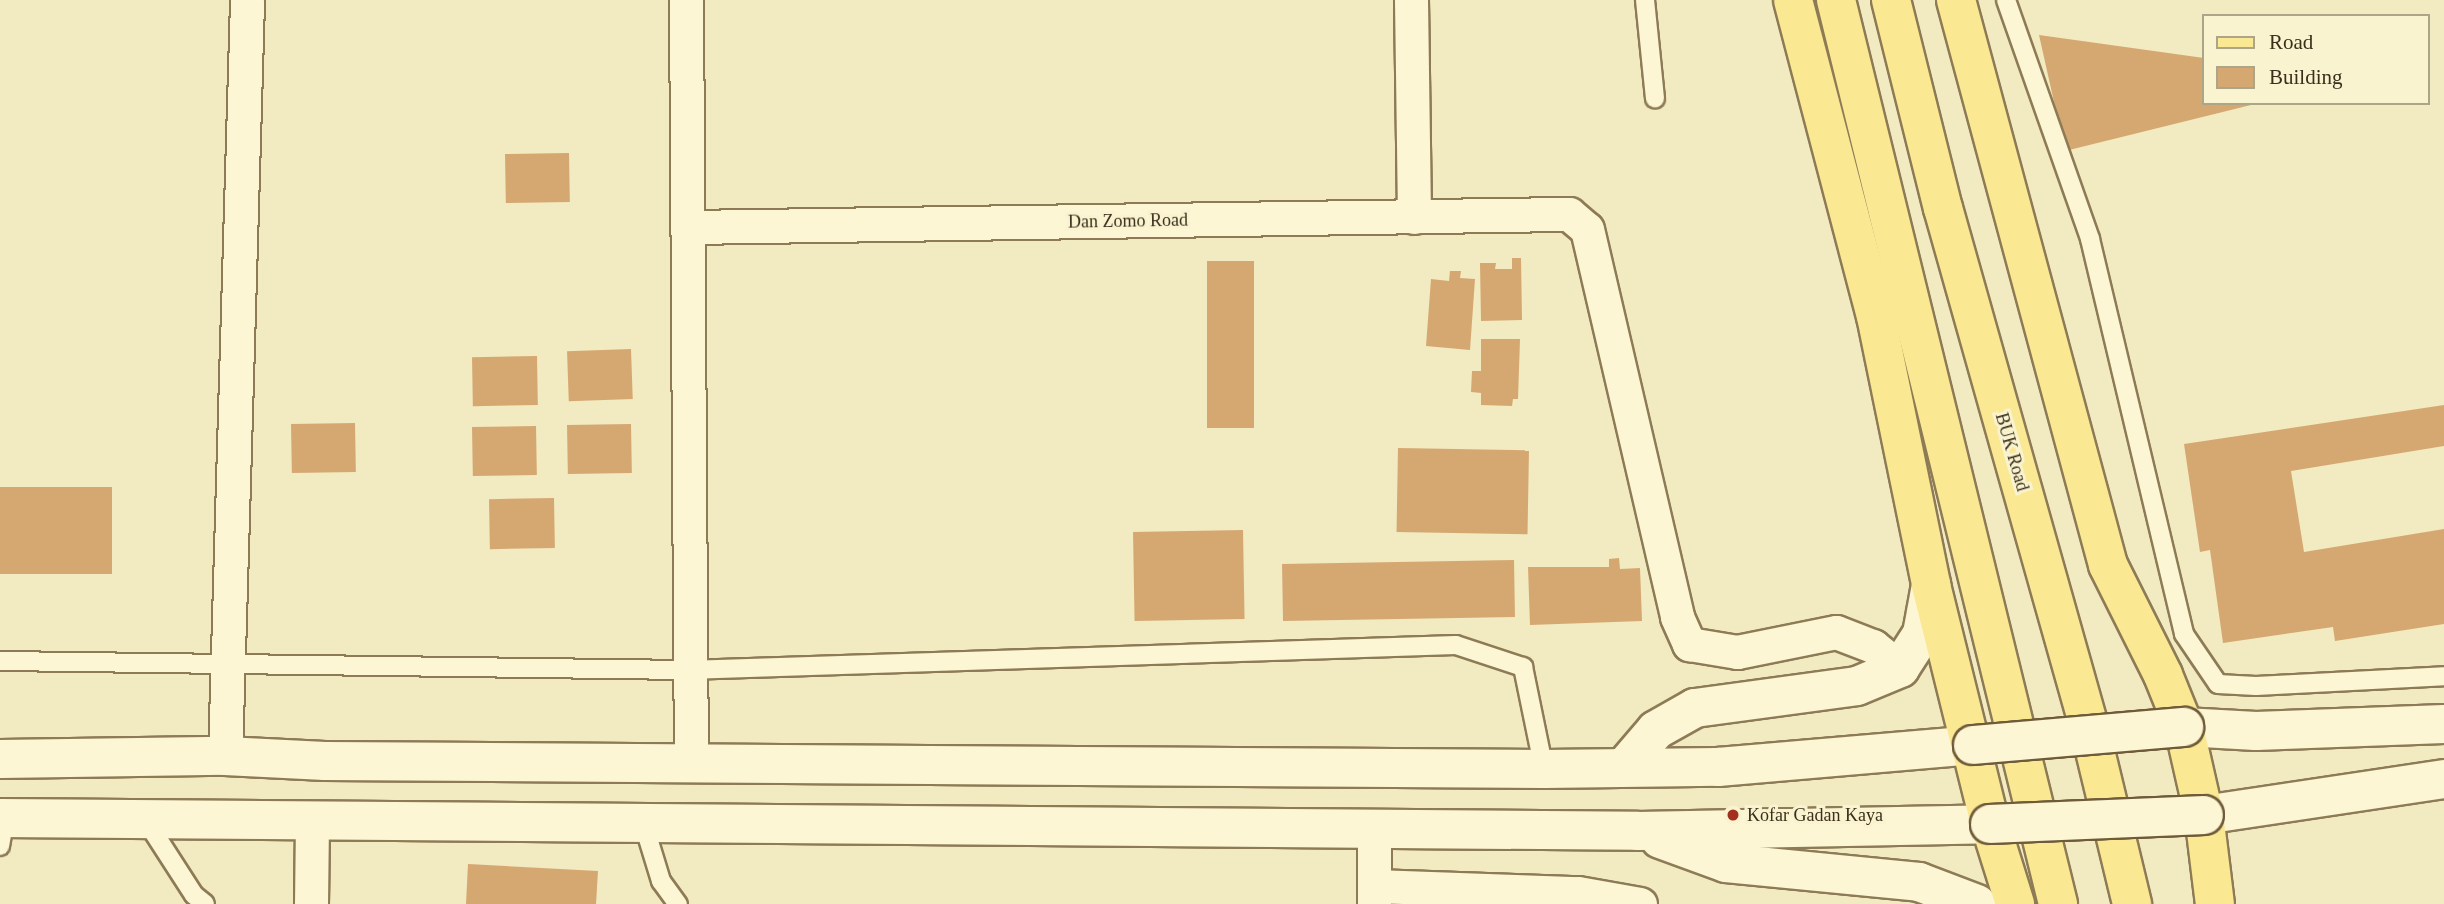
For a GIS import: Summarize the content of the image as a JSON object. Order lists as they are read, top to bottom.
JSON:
{
  "streets": {
    "main road": ["BUK Road"],
    "street": ["Dan Zomo Road"]
  },
  "places": ["Kofar Gadan Kaya"],
  "legend": ["Road", "Building"]
}
